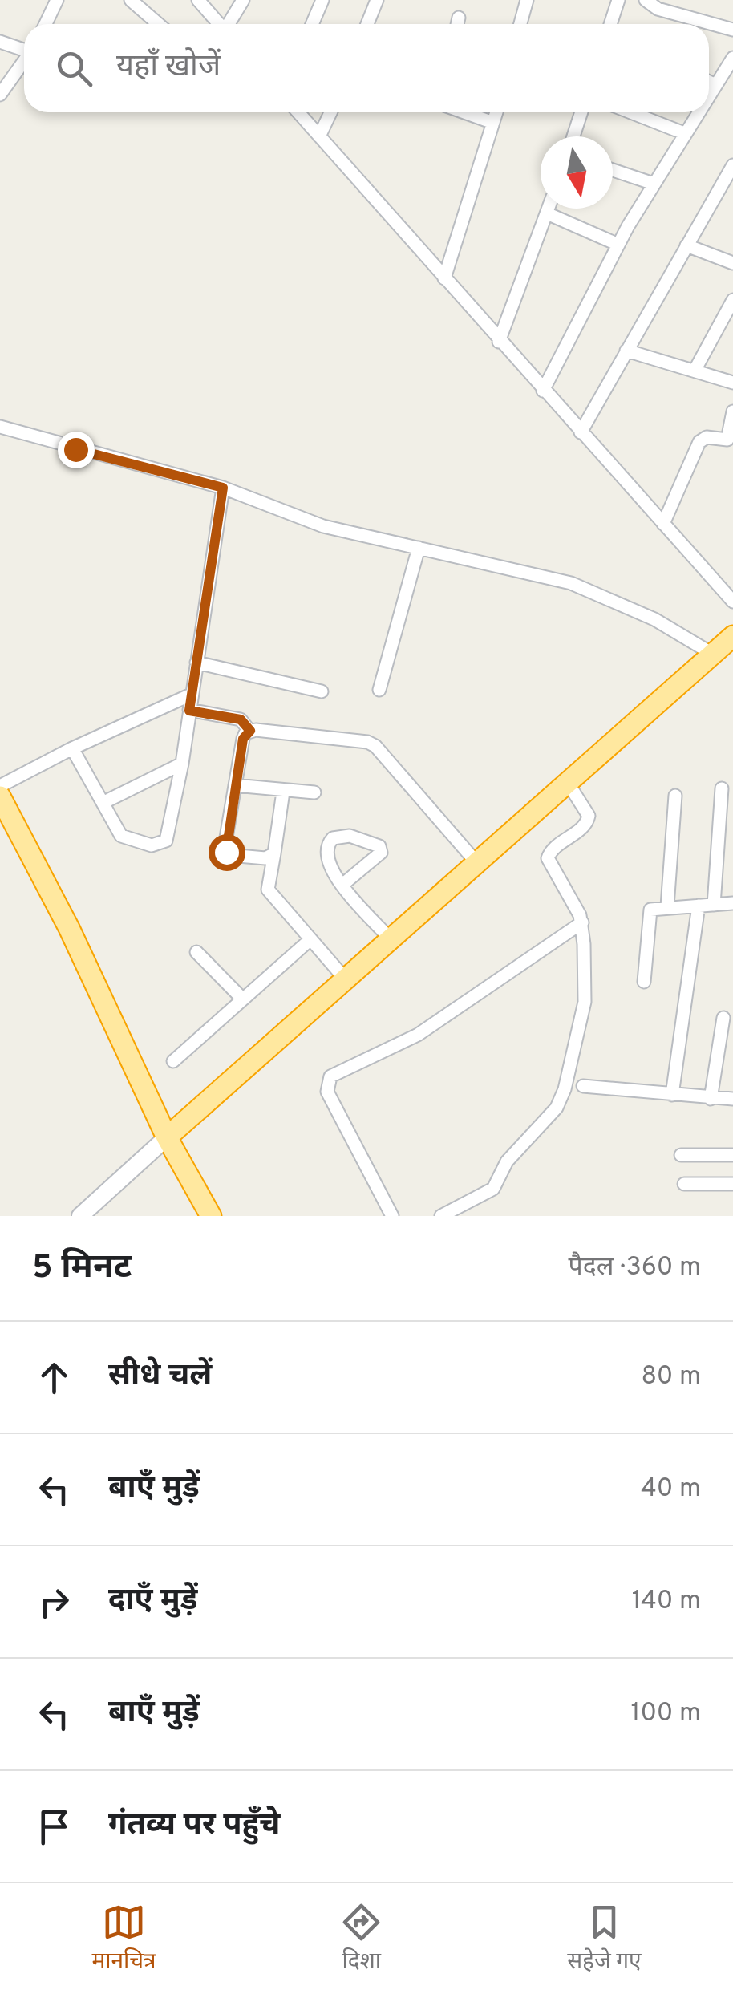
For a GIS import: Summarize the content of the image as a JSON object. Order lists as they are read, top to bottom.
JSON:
{
  "north": "bottom",
  "page": {
    "search": "यहाँ खोजें",
    "heading": ["5 मिनट", "पैदल · 360 m"],
    "list": [
      ["सीधे चलें", "80 m"],
      ["बाएँ मुड़ें", "40 m"],
      ["दाएँ मुड़ें", "140 m"],
      ["बाएँ मुड़ें", "100 m"],
      "गंतव्य पर पहुँचे"
    ],
    "nav": ["मानचित्र", "दिशा", "सहेजे गए"]
  }
}
